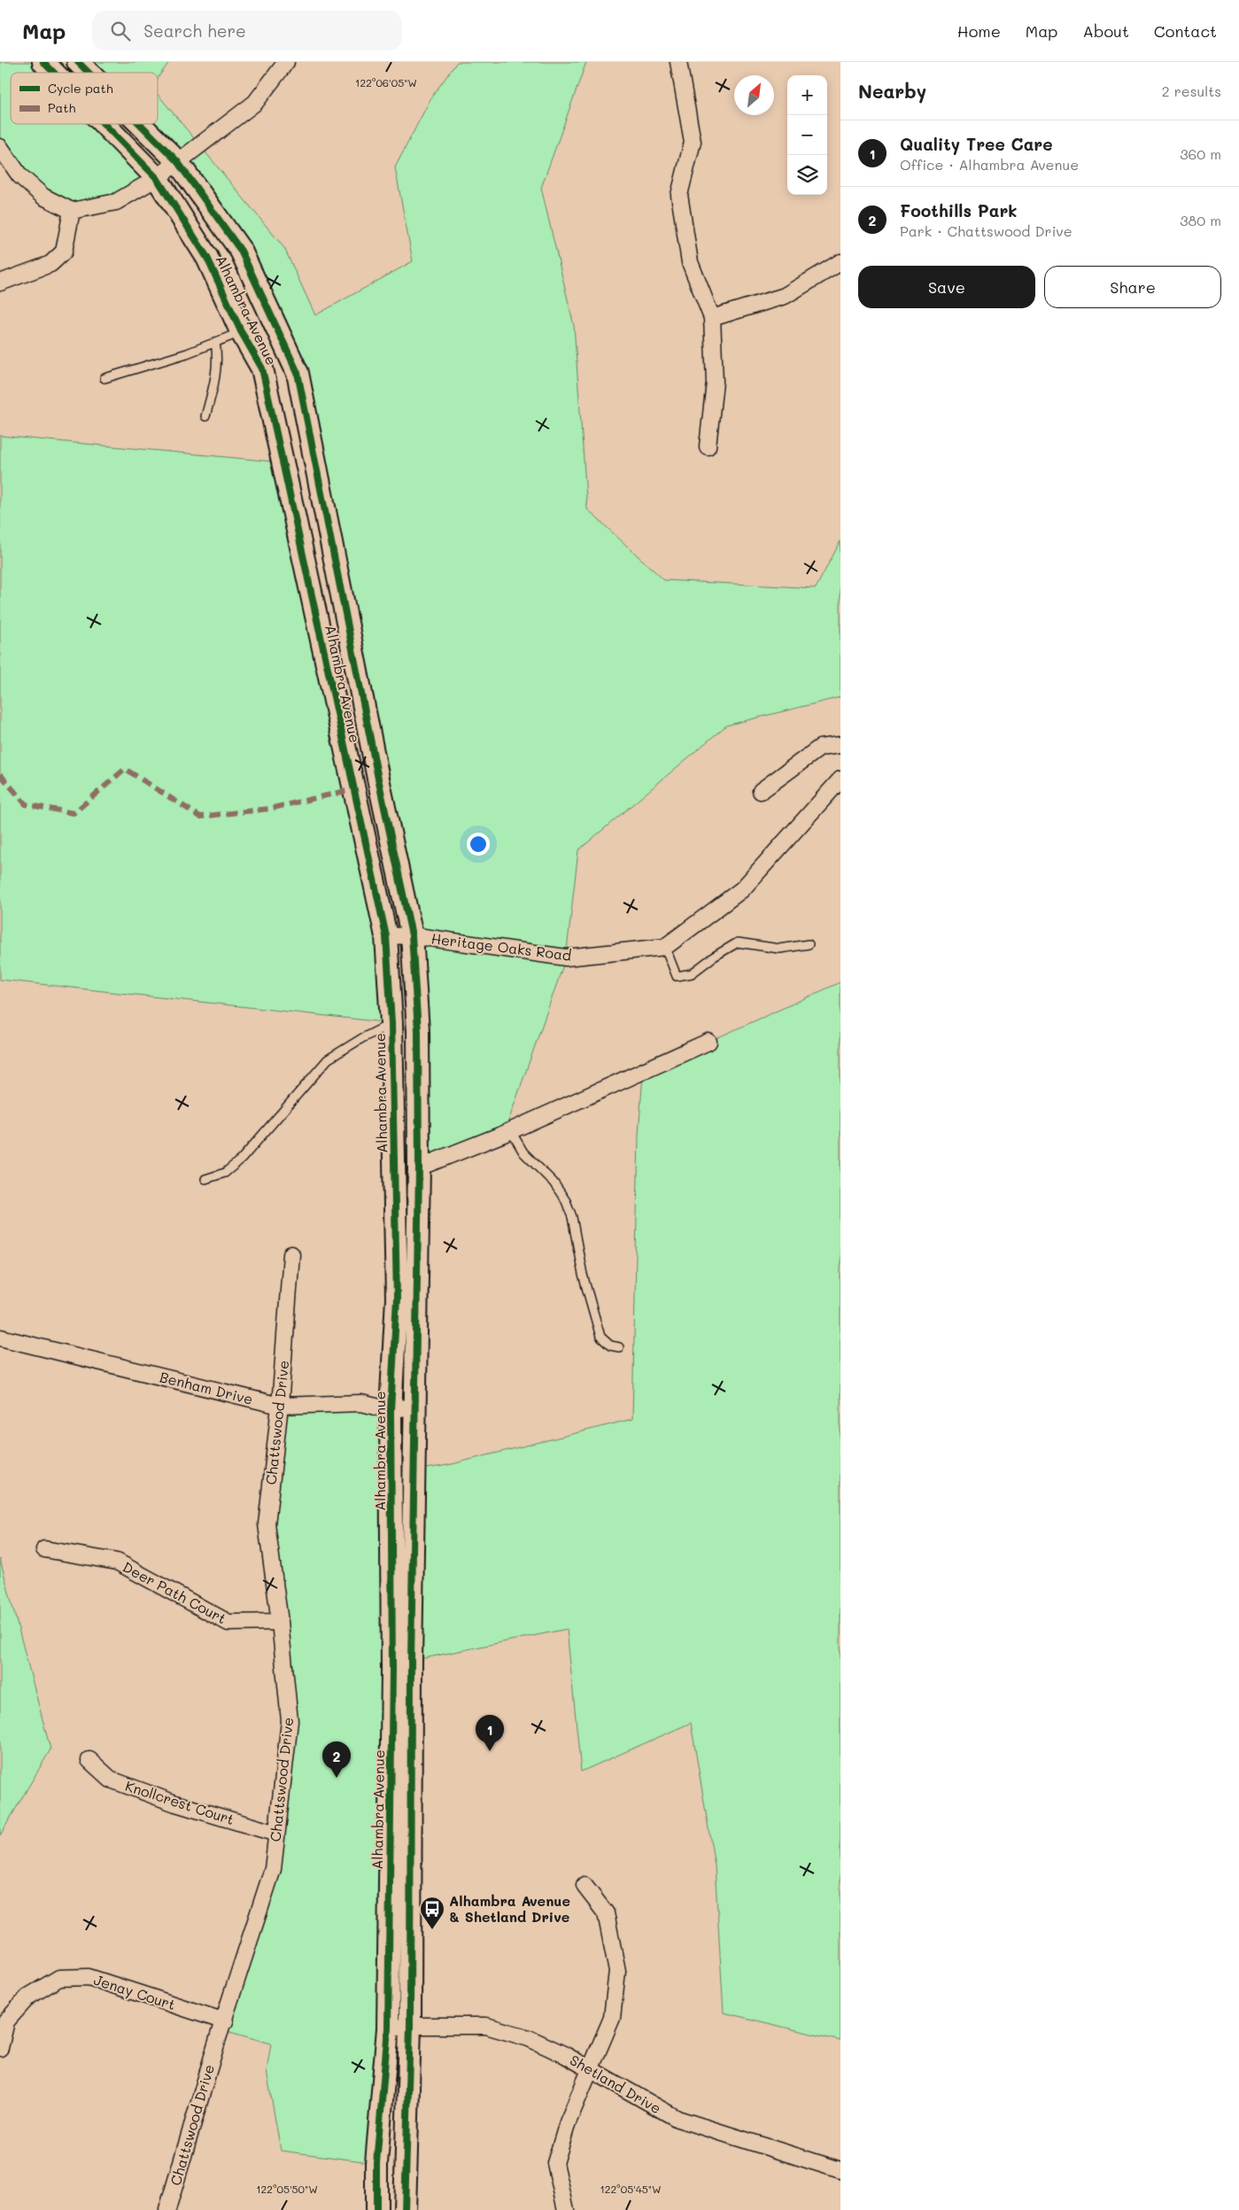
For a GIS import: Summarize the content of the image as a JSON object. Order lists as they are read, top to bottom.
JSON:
{
  "streets": {
    "main road": ["Alhambra Avenue"],
    "street": [
      "Heritage Oaks Road",
      "Benham Drive",
      "Chattswood Drive",
      "Deer Path Court",
      "Knollcrest Court",
      "Jenay Court",
      "Shetland Drive"
    ]
  },
  "crossings": [
    ["Alhambra Avenue", "Heritage Oaks Road"],
    ["Alhambra Avenue", "Benham Drive"],
    ["Alhambra Avenue", "Shetland Drive"],
    ["Benham Drive", "Chattswood Drive"],
    ["Chattswood Drive", "Deer Path Court"],
    ["Chattswood Drive", "Knollcrest Court"],
    ["Chattswood Drive", "Jenay Court"]
  ],
  "places": {
    "bus stop": ["Alhambra Avenue & Shetland Drive"]
  },
  "legend": ["Cycle path", "Path"],
  "north": "top right",
  "page": {
    "header": "Map",
    "search": "Search here",
    "nav": [
      "Home",
      "Map",
      "About",
      "Contact"
    ],
    "heading": ["Nearby", "2 results"],
    "map_buttons": ["+", "−"],
    "list": [
      {
        "mark": "1",
        "name": "Quality Tree Care",
        "note": "Office · Alhambra Avenue",
        "value": "360 m"
      },
      {
        "mark": "2",
        "name": "Foothills Park",
        "note": "Park · Chattswood Drive",
        "value": "380 m"
      }
    ],
    "buttons": ["Save", "Share"],
    "pins": ["1", "2"]
  },
  "coordinates": ["122°06'05\"W", "122°05'50\"W", "122°05'45\"W"]
}
